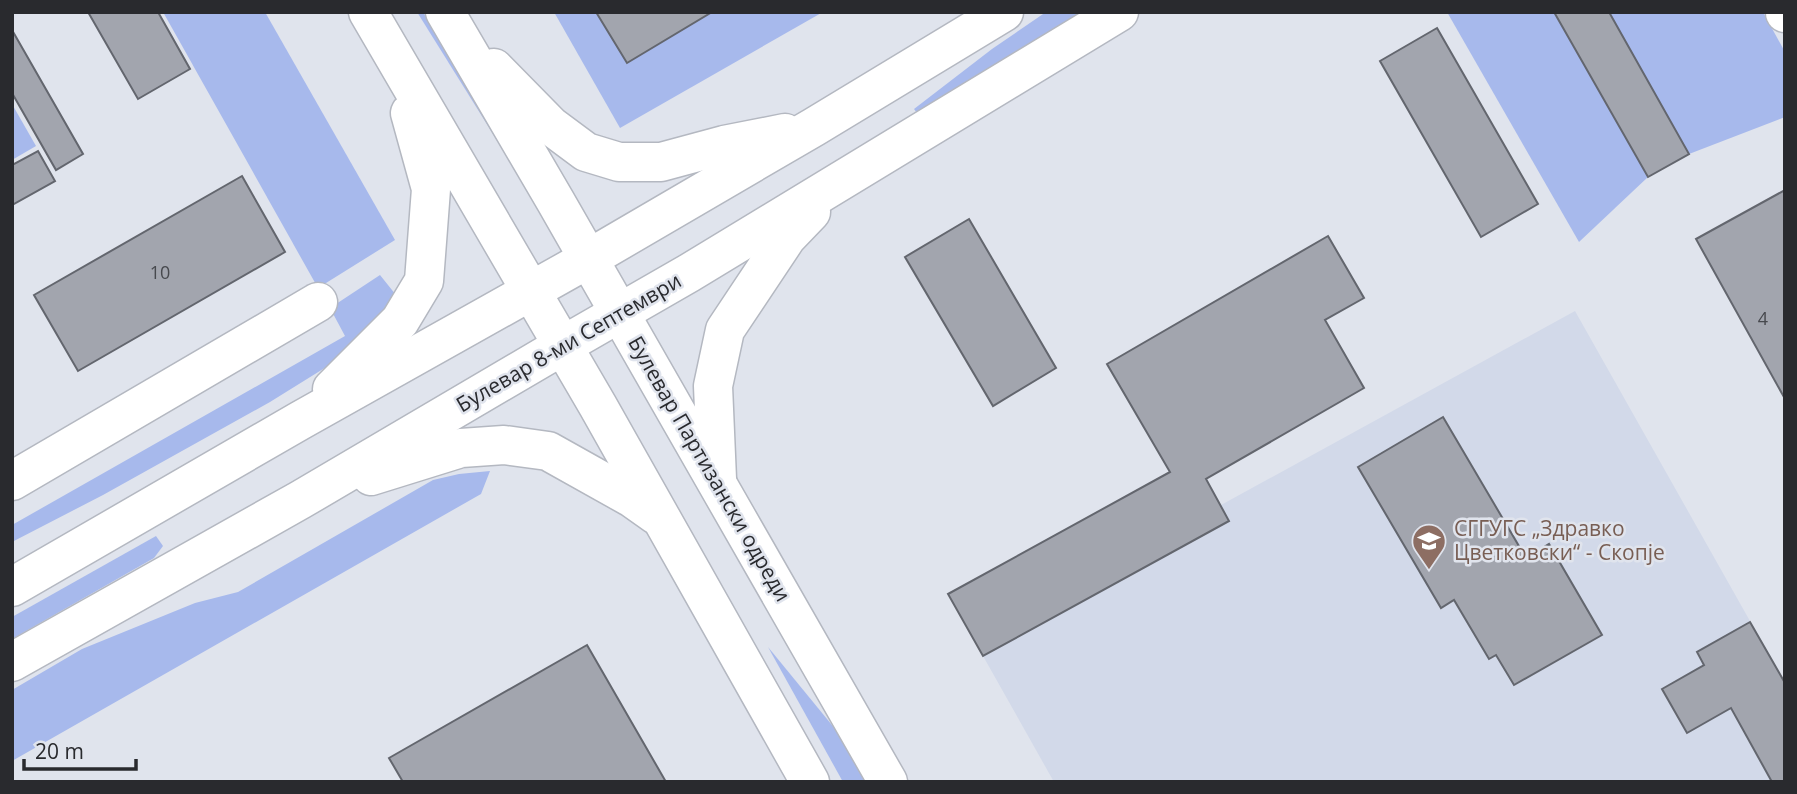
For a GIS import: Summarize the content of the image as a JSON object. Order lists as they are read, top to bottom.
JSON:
{
  "streets": {
    "street": ["Булевар 8-ми Септември", "Булевар Партизански одреди"]
  },
  "crossings": [
    ["Булевар 8-ми Септември", "Булевар Партизански одреди"]
  ],
  "places": {
    "school or university": ["СГГУГС „Здравко Цветковски“ - Скопје"]
  },
  "house_numbers": ["10", "4"],
  "scale_bar": "20 m"
}
